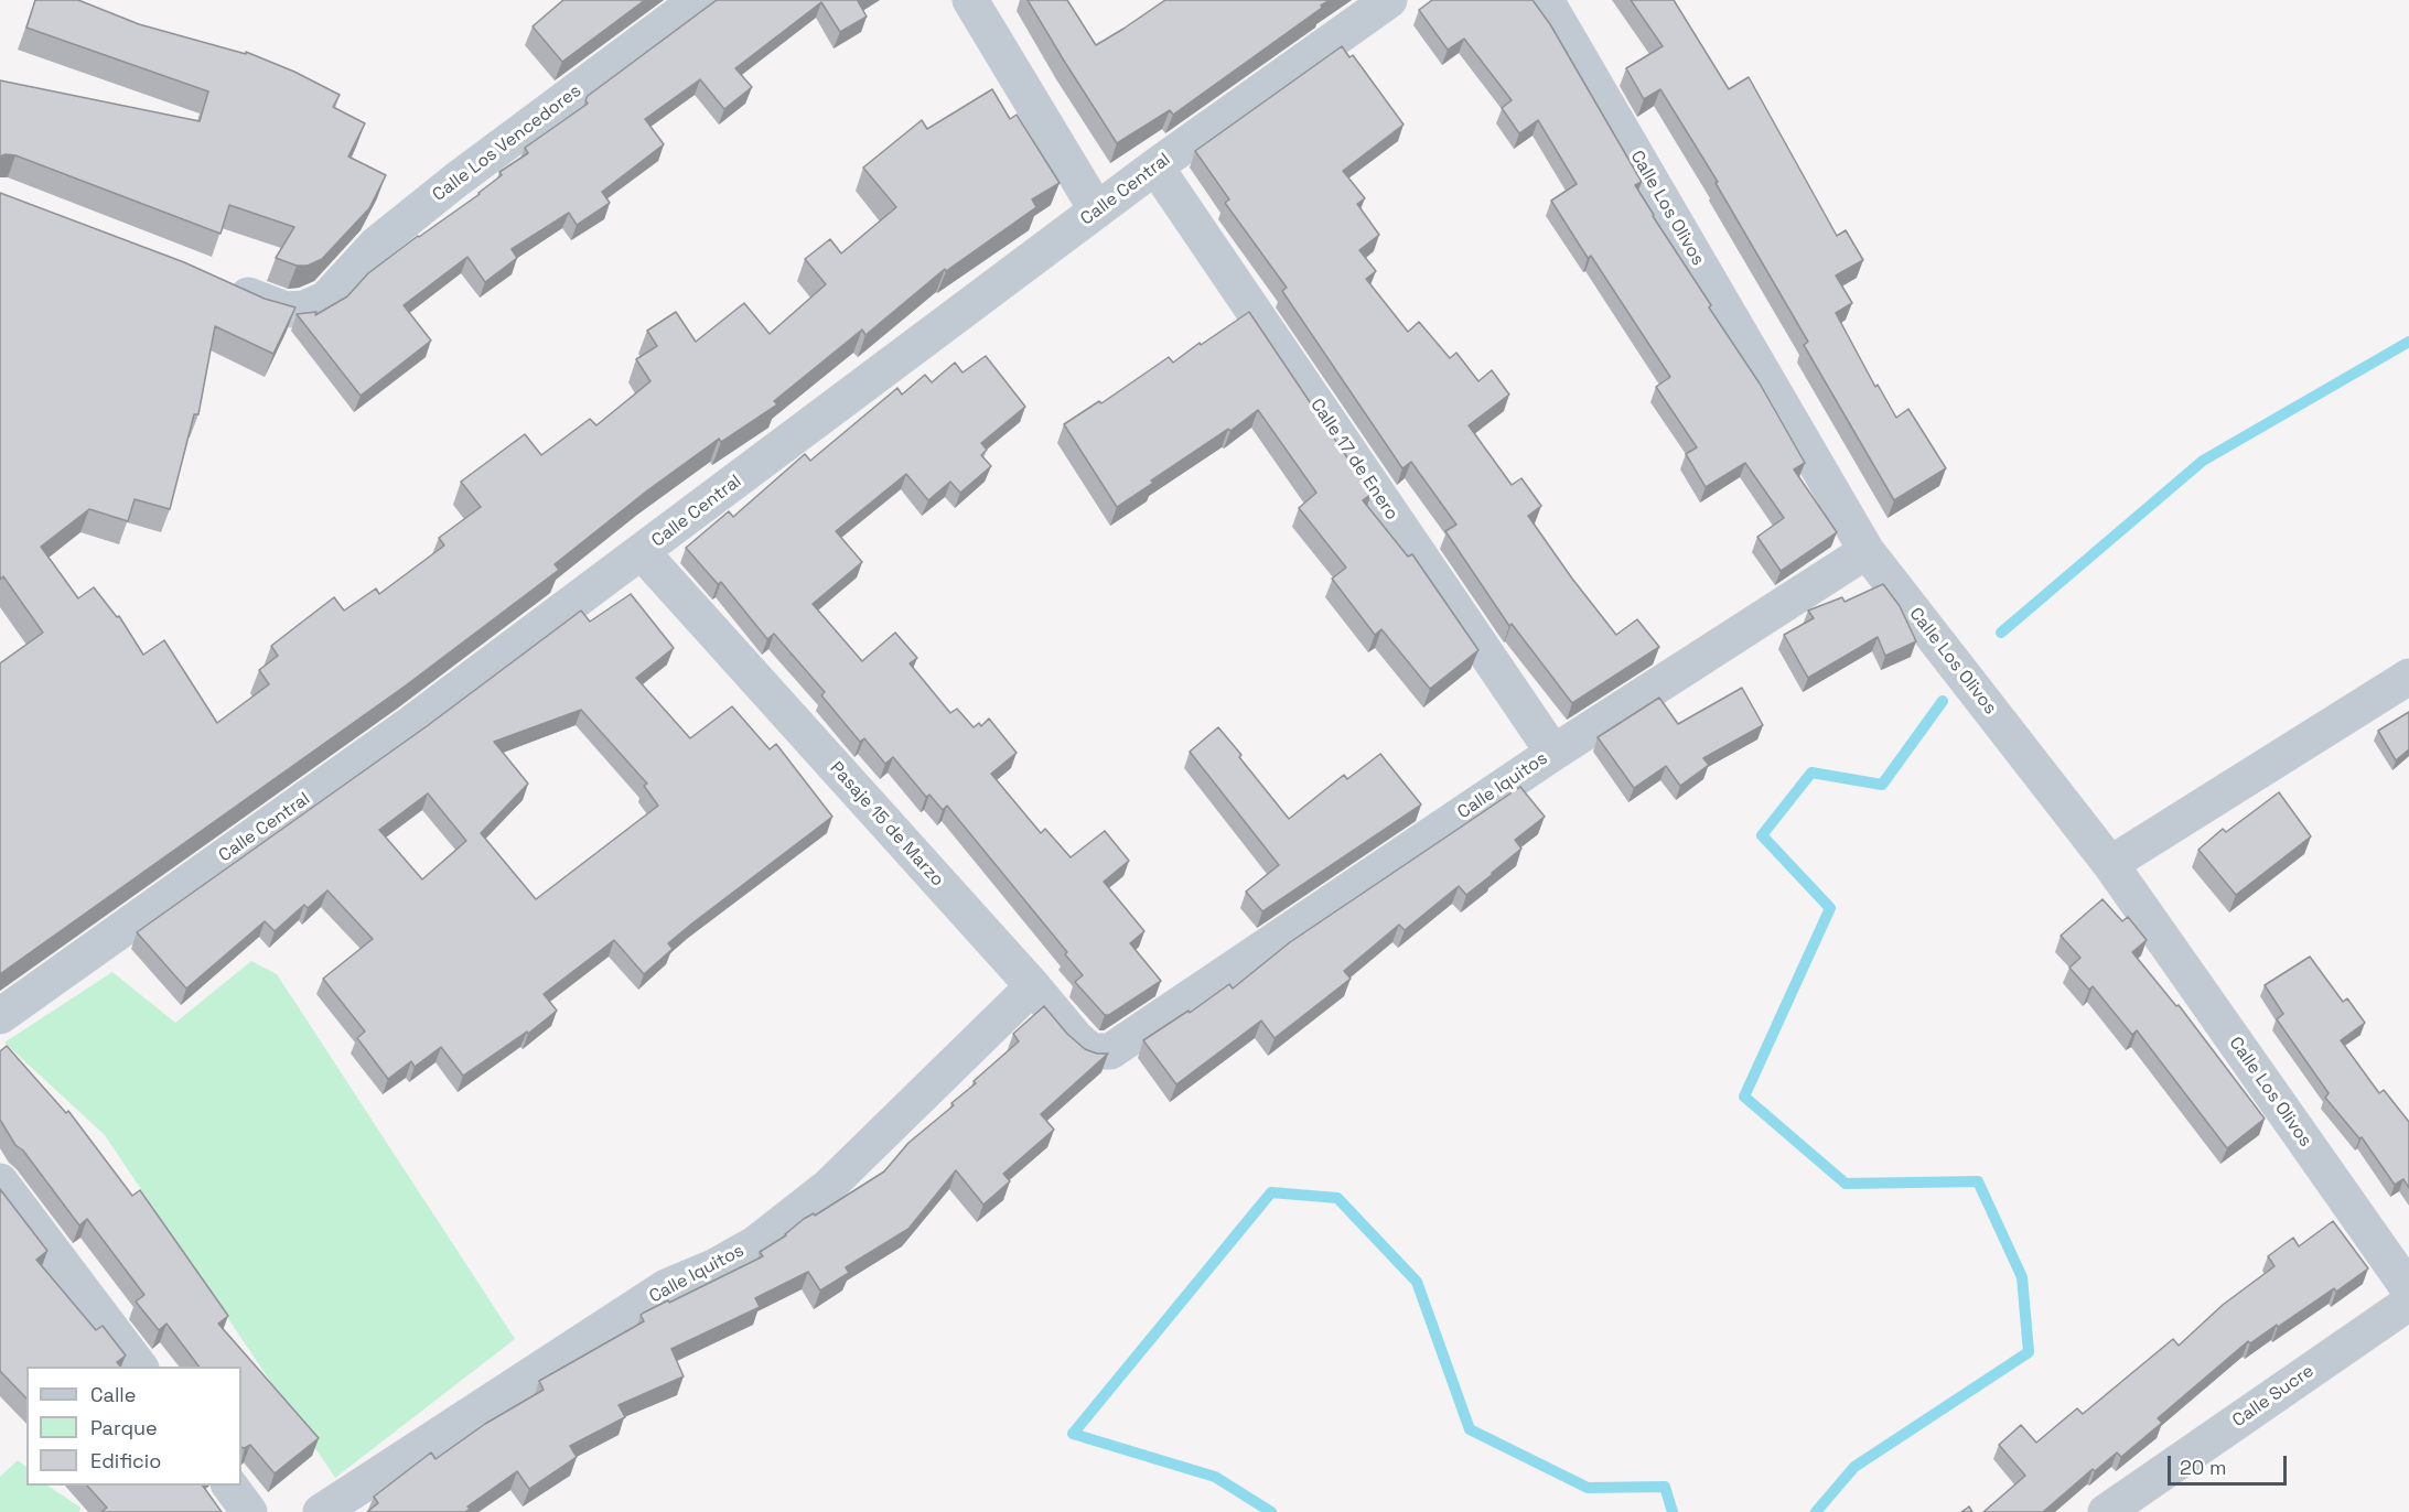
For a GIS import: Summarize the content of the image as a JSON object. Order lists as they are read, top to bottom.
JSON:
{
  "streets": {
    "street": [
      "Calle Los Vencedores",
      "Calle Central",
      "Calle Los Olivos",
      "Calle 17 de Enero",
      "Calle Iquitos",
      "Pasaje 15 de Marzo",
      "Calle Sucre"
    ]
  },
  "crossings": [
    ["Calle Central", "Calle 17 de Enero"],
    ["Calle Central", "Pasaje 15 de Marzo"],
    ["Calle Los Olivos", "Calle Iquitos"],
    ["Calle 17 de Enero", "Calle Iquitos"],
    ["Calle Iquitos", "Pasaje 15 de Marzo"]
  ],
  "legend": ["Calle", "Parque", "Edificio"],
  "scale_bar": "20 m"
}
